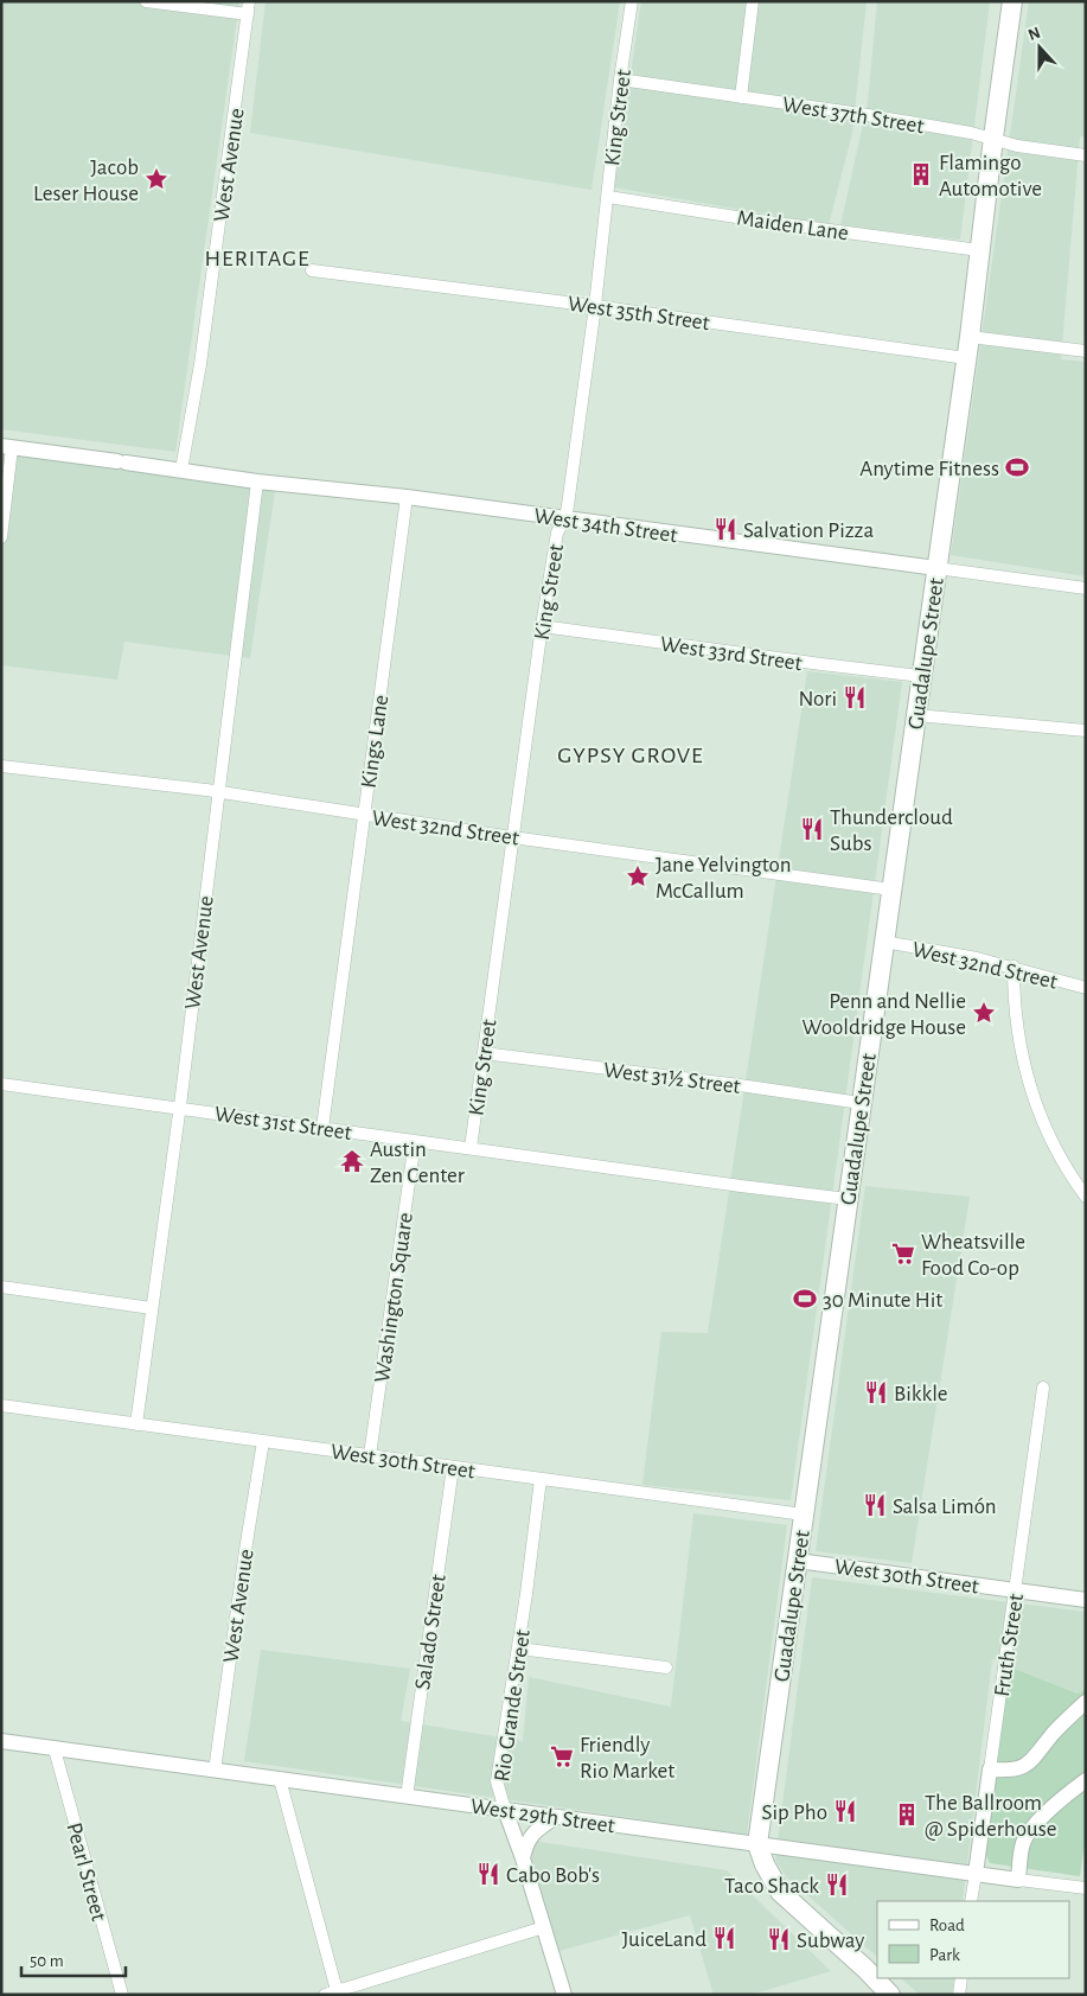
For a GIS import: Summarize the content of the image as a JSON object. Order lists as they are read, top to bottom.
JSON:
{
  "streets": {
    "main road": ["Guadalupe Street"],
    "street": [
      "West 37th Street",
      "King Street",
      "West Avenue",
      "Maiden Lane",
      "West 35th Street",
      "West 34th Street",
      "West 33rd Street",
      "Kings Lane",
      "West 32nd Street",
      "West 31½ Street",
      "West 31st Street",
      "Washington Square",
      "West 30th Street",
      "Salado Street",
      "Fruth Street",
      "Rio Grande Street",
      "West 29th Street",
      "Pearl Street"
    ]
  },
  "crossings": [
    ["West 37th Street", "King Street"],
    ["West 37th Street", "Guadalupe Street"],
    ["King Street", "Maiden Lane"],
    ["King Street", "West 35th Street"],
    ["King Street", "West 34th Street"],
    ["King Street", "West 33rd Street"],
    ["King Street", "West 32nd Street"],
    ["King Street", "West 31½ Street"],
    ["King Street", "West 31st Street"],
    ["West Avenue", "West 34th Street"],
    ["West Avenue", "West 32nd Street"],
    ["West Avenue", "West 31st Street"],
    ["West Avenue", "West 30th Street"],
    ["West Avenue", "West 29th Street"],
    ["Maiden Lane", "Guadalupe Street"],
    ["West 35th Street", "Guadalupe Street"],
    ["West 34th Street", "Guadalupe Street"],
    ["West 34th Street", "Kings Lane"],
    ["West 33rd Street", "Guadalupe Street"],
    ["Guadalupe Street", "West 32nd Street"],
    ["Guadalupe Street", "West 31½ Street"],
    ["Guadalupe Street", "West 31st Street"],
    ["Guadalupe Street", "West 30th Street"],
    ["Guadalupe Street", "West 29th Street"],
    ["Kings Lane", "West 32nd Street"],
    ["Kings Lane", "West 31st Street"],
    ["West 31st Street", "Washington Square"],
    ["Washington Square", "West 30th Street"],
    ["West 30th Street", "Salado Street"],
    ["West 30th Street", "Fruth Street"],
    ["West 30th Street", "Rio Grande Street"],
    ["Salado Street", "West 29th Street"],
    ["Fruth Street", "West 29th Street"],
    ["Rio Grande Street", "West 29th Street"],
    ["West 29th Street", "Pearl Street"]
  ],
  "districts": ["HERITAGE", "GYPSY GROVE"],
  "places": {
    "building": ["Flamingo Automotive", "The Ballroom @ Spiderhouse"],
    "place": ["Jacob Leser House", "Jane Yelvington McCallum", "Penn and Nellie Wooldridge House"],
    "sports": ["Anytime Fitness", "30 Minute Hit"],
    "restaurant": [
      "Salvation Pizza",
      "Nori",
      "Thundercloud Subs",
      "Bikkle",
      "Salsa Limón",
      "Sip Pho",
      "Cabo Bob's",
      "Taco Shack",
      "JuiceLand",
      "Subway"
    ],
    "temple": ["Austin Zen Center"],
    "supermarket": ["Wheatsville Food Co-op", "Friendly Rio Market"]
  },
  "legend": ["Road", "Park"],
  "scale_bar": "50 m",
  "north": "top"
}
